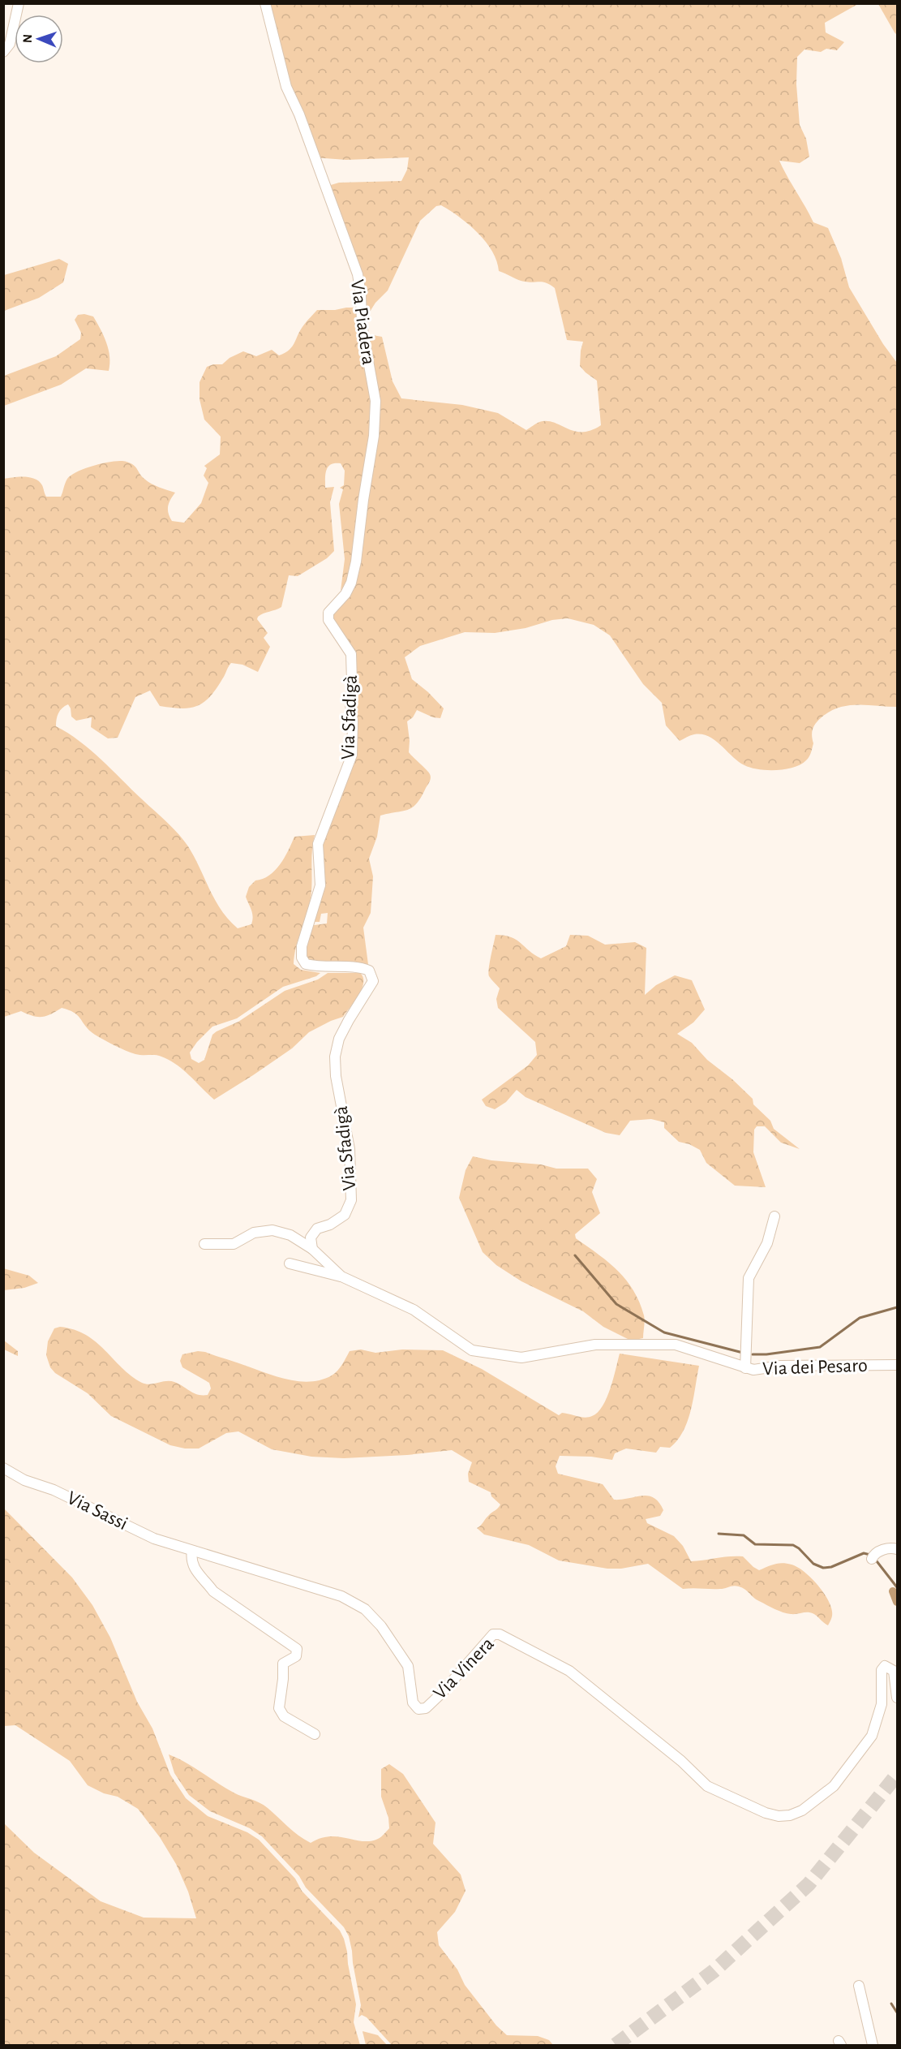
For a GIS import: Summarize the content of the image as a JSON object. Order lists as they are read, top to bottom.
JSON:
{
  "streets": {
    "street": [
      "Via Piadera",
      "Via Sfadigà",
      "Via dei Pesaro",
      "Via Sassi",
      "Via Vinera"
    ]
  },
  "crossings": [
    ["Via Piadera", "Via Sfadigà"],
    ["Via Sassi", "Via Vinera"]
  ],
  "north": "left"
}
